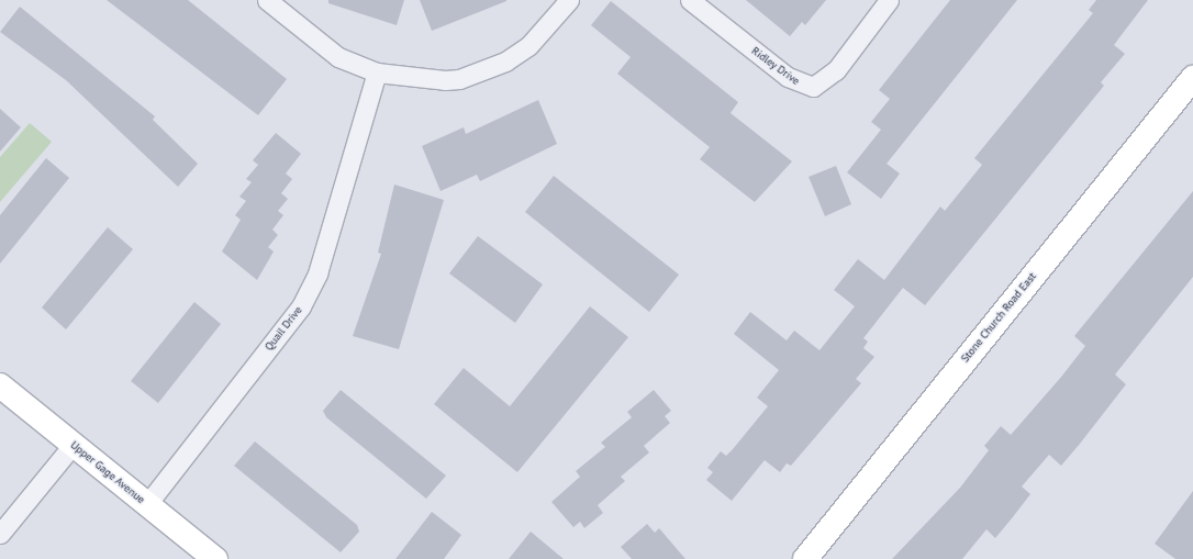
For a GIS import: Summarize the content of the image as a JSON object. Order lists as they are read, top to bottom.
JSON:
{
  "streets": {
    "main road": ["Stone Church Road East", "Upper Gage Avenue"],
    "street": ["Ridley Drive", "Quail Drive"]
  },
  "crossings": [
    ["Quail Drive", "Upper Gage Avenue"]
  ]
}
